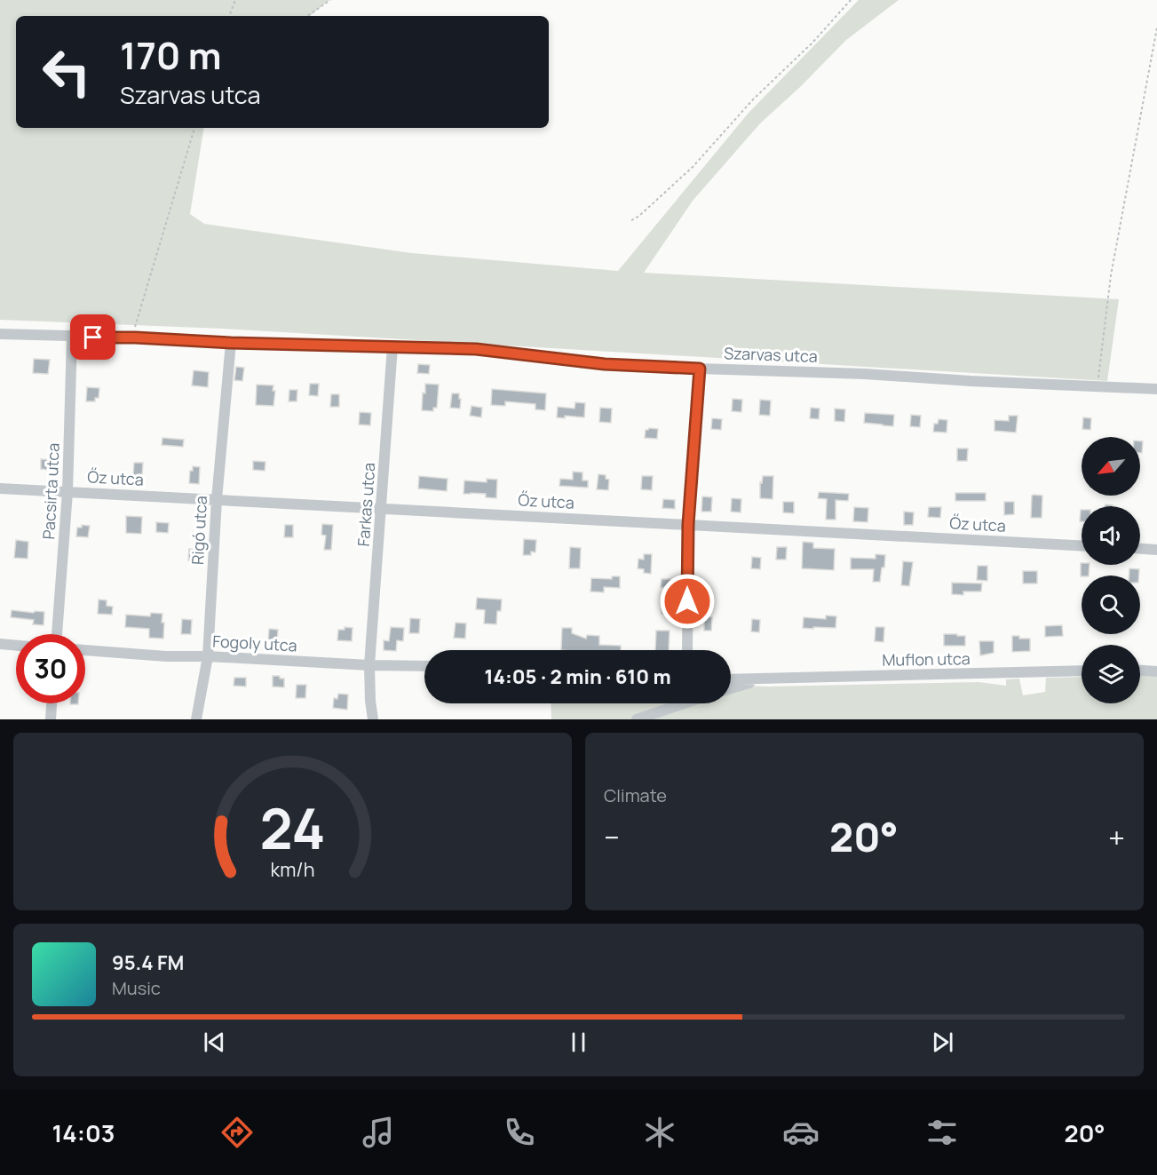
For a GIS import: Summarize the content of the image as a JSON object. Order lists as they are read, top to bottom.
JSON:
{
  "streets": {
    "street": [
      "Szarvas utca",
      "Őz utca",
      "Pacsirta utca",
      "Farkas utca",
      "Rigó utca",
      "Fogoly utca",
      "Muflon utca"
    ]
  },
  "crossings": [
    ["Szarvas utca", "Pacsirta utca"],
    ["Szarvas utca", "Farkas utca"],
    ["Szarvas utca", "Rigó utca"],
    ["Őz utca", "Pacsirta utca"],
    ["Őz utca", "Farkas utca"],
    ["Őz utca", "Rigó utca"],
    ["Farkas utca", "Fogoly utca"],
    ["Rigó utca", "Fogoly utca"]
  ],
  "north": "bottom left",
  "page": {
    "turn": ["170 m", "Szarvas utca"],
    "limit": "30",
    "trip": "14:05 · 2 min · 610 m",
    "tile": "Climate",
    "heat": ["−", "20°", "+"],
    "song": ["95.4 FM", "Music"],
    "tabs": ["14:03", "20°"],
    "gauge": ["24", "km/h"]
  }
}
